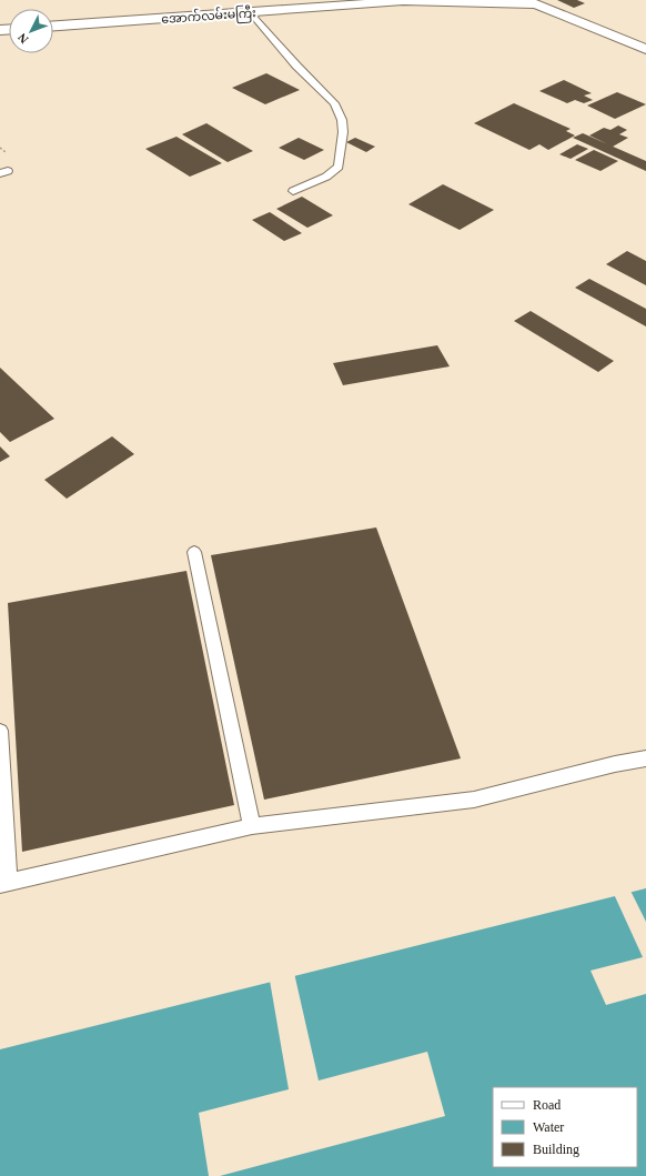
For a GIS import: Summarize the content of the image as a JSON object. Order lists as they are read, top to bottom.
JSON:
{
  "streets": {
    "main road": ["အောက်လမ်းမကြီး"]
  },
  "legend": ["Road", "Water", "Building"],
  "north": "bottom left"
}
